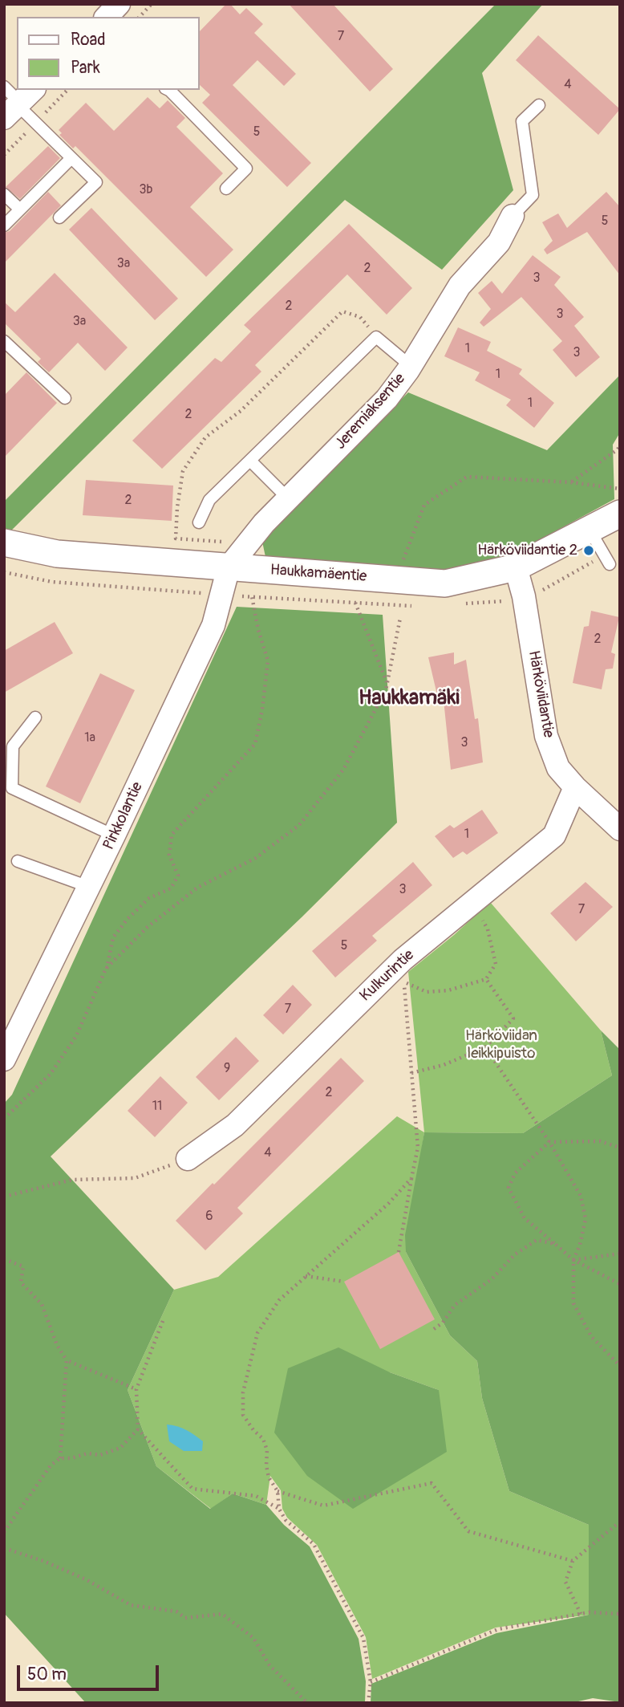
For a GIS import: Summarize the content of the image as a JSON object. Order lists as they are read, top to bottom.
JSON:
{
  "streets": {
    "street": [
      "Jeremiaksentie",
      "Haukkamäentie",
      "Härköviidantie",
      "Pirkkolantie",
      "Kulkurintie"
    ]
  },
  "crossings": [
    ["Jeremiaksentie", "Haukkamäentie"],
    ["Jeremiaksentie", "Pirkkolantie"],
    ["Haukkamäentie", "Härköviidantie"],
    ["Haukkamäentie", "Pirkkolantie"],
    ["Härköviidantie", "Kulkurintie"]
  ],
  "districts": ["Haukkamäki"],
  "parks": ["Härköviidan leikkipuisto"],
  "places": ["Härköviidantie 2"],
  "house_numbers": [
    "7",
    "4",
    "5",
    "3b",
    "5",
    "3a",
    "2",
    "3",
    "2",
    "3",
    "3a",
    "1",
    "3",
    "1",
    "1",
    "2",
    "2",
    "2",
    "1a",
    "3",
    "1",
    "3",
    "7",
    "5",
    "7",
    "9",
    "2",
    "11",
    "4",
    "6"
  ],
  "legend": ["Road", "Park"],
  "scale_bar": "50 m"
}
